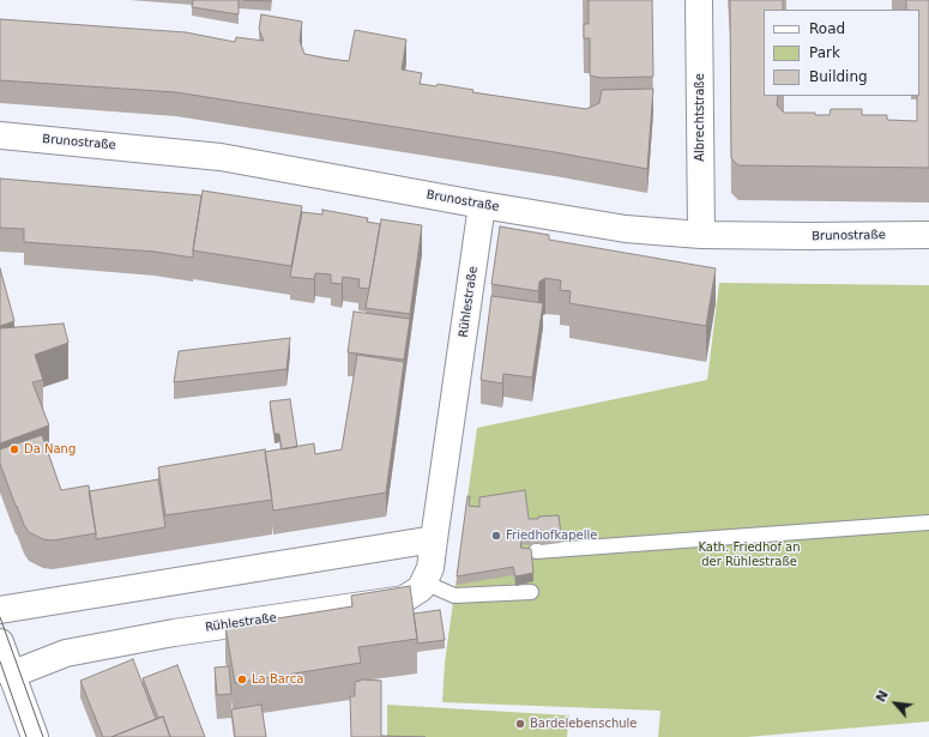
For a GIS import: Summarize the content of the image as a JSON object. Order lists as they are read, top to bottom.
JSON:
{
  "streets": {
    "street": ["Albrechtstraße", "Brunostraße", "Rühlestraße"]
  },
  "crossings": [
    ["Albrechtstraße", "Brunostraße"],
    ["Brunostraße", "Rühlestraße"]
  ],
  "parks": ["Kath. Friedhof an der Rühlestraße"],
  "places": [
    "Da Nang",
    "Friedhofkapelle",
    "La Barca",
    "Bardelebenschule"
  ],
  "legend": ["Road", "Park", "Building"],
  "north": "top left"
}
